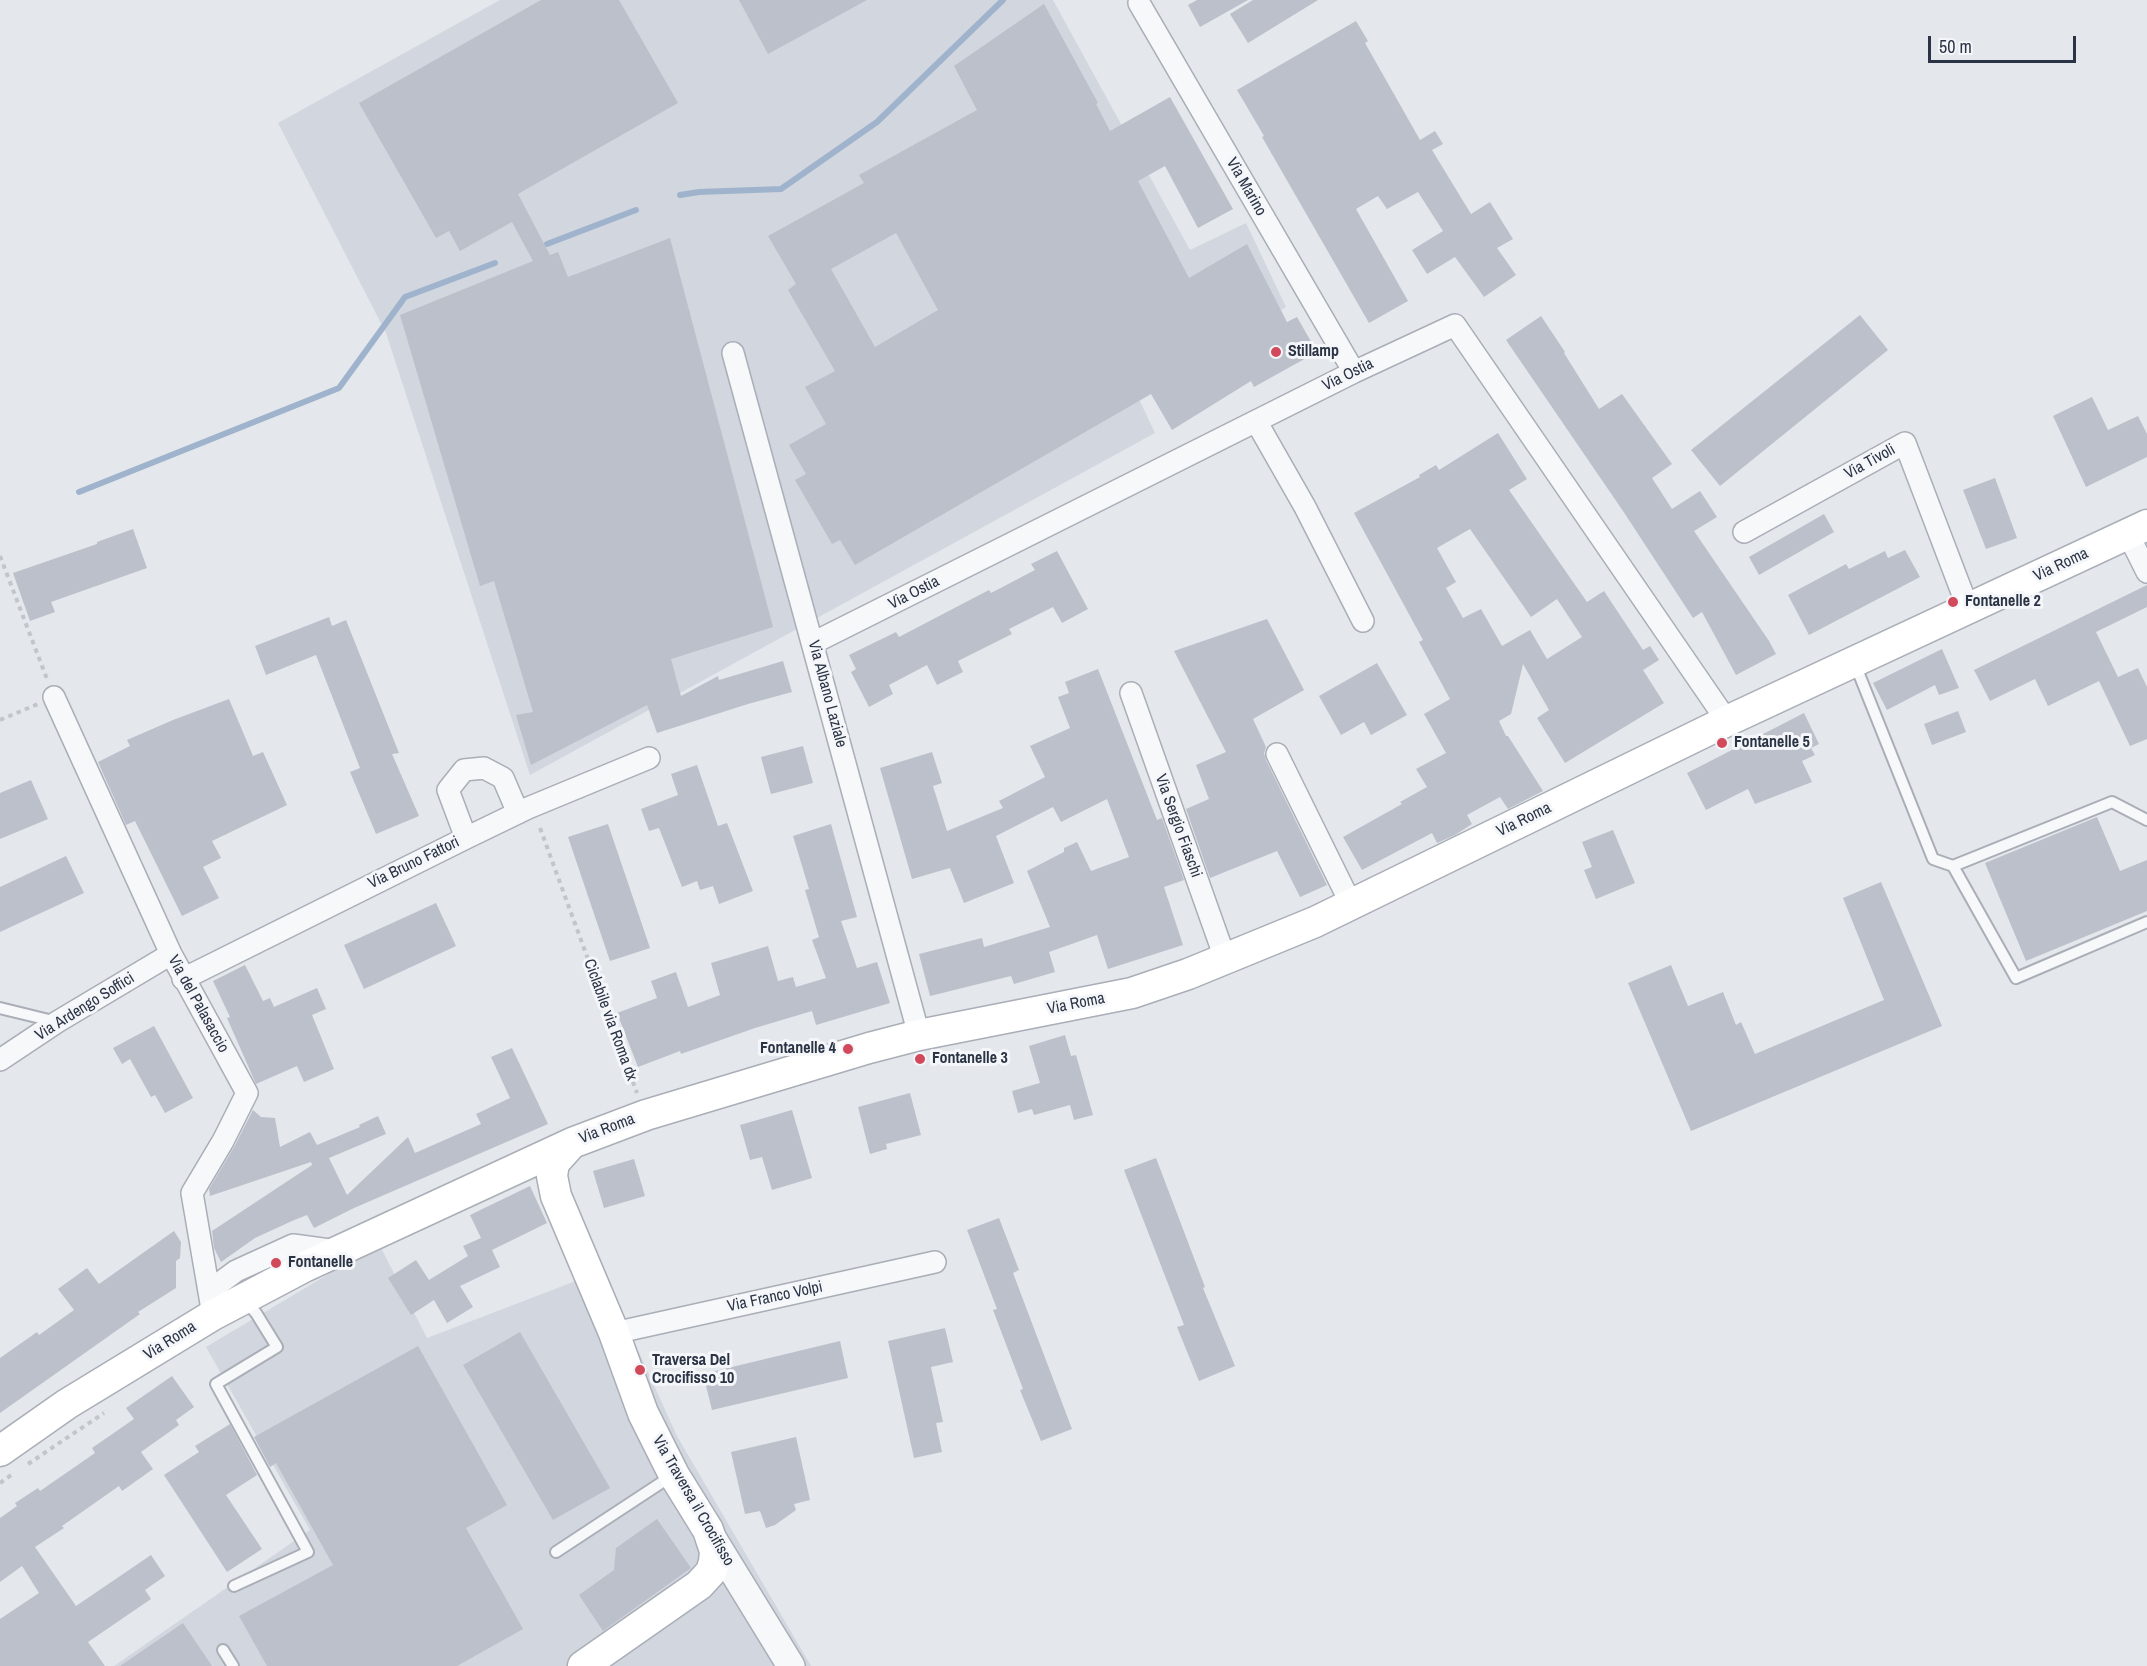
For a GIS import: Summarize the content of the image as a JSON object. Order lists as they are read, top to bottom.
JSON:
{
  "streets": {
    "main road": ["Via Roma", "Via Traversa il Crocifisso"],
    "street": [
      "Via Marino",
      "Via Ostia",
      "Via Tivoli",
      "Via Albano Laziale",
      "Via Sergio Fiaschi",
      "Via Bruno Fattori",
      "Via del Palasaccio",
      "Via Ardengo Soffici",
      "Via Franco Volpi"
    ],
    "path": ["Ciclabile via Roma dx"]
  },
  "crossings": [
    ["Via Marino", "Via Ostia"],
    ["Via Ostia", "Via Roma"],
    ["Via Ostia", "Via Albano Laziale"],
    ["Via Tivoli", "Via Roma"],
    ["Via Roma", "Via Albano Laziale"],
    ["Via Roma", "Via Sergio Fiaschi"],
    ["Via Roma", "Via del Palasaccio"],
    ["Via Roma", "Via Traversa il Crocifisso"],
    ["Via Bruno Fattori", "Via del Palasaccio"],
    ["Via del Palasaccio", "Via Ardengo Soffici"],
    ["Via Franco Volpi", "Via Traversa il Crocifisso"]
  ],
  "places": [
    "Stillamp",
    "Fontanelle 2",
    "Fontanelle 5",
    "Fontanelle 4",
    "Fontanelle 3",
    "Fontanelle",
    "Traversa Del Crocifisso 10"
  ],
  "scale_bar": "50 m"
}
